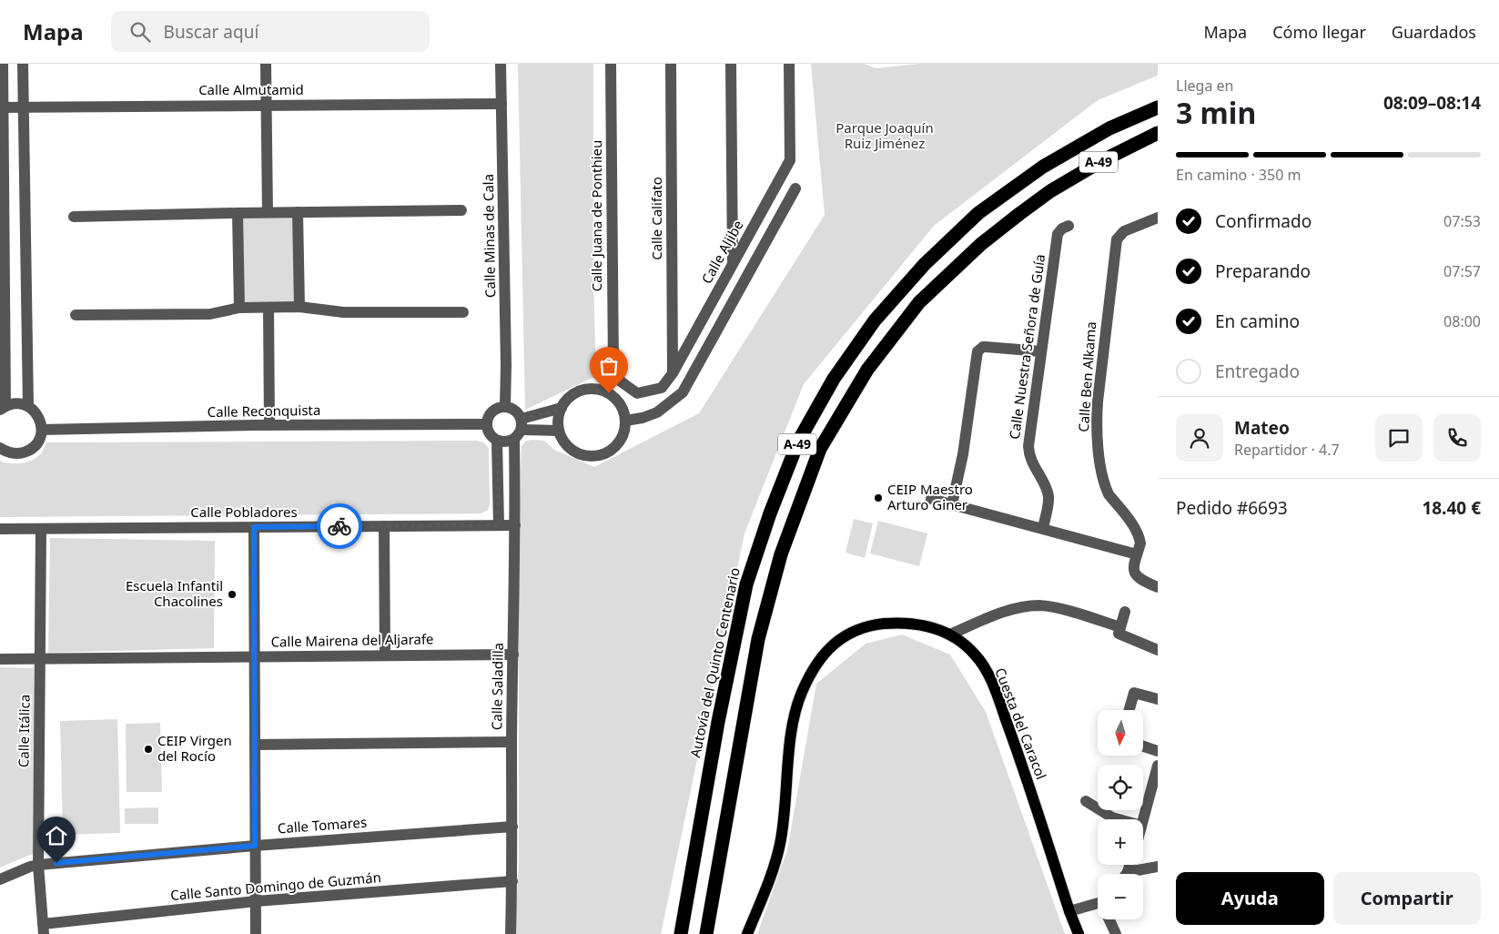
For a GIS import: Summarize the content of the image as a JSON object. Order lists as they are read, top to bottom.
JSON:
{
  "streets": {
    "highway": ["A-49", "Autovía del Quinto Centenario"],
    "main road": ["Cuesta del Caracol"],
    "street": [
      "Calle Almutamid",
      "Calle Juana de Ponthieu",
      "Calle Califato",
      "Calle Minas de Cala",
      "Calle Aljibe",
      "Calle Nuestra Señora de Guía",
      "Calle Ben Alkama",
      "Calle Reconquista",
      "Calle Pobladores",
      "Calle Mairena del Aljarafe",
      "Calle Saladilla",
      "Calle Itálica",
      "Calle Tomares",
      "Calle Santo Domingo de Guzmán"
    ]
  },
  "crossings": [
    ["Calle Almutamid", "Calle Minas de Cala"],
    ["Calle Juana de Ponthieu", "Calle Aljibe"],
    ["Calle Califato", "Calle Aljibe"],
    ["Calle Minas de Cala", "Calle Reconquista"],
    ["Calle Minas de Cala", "Calle Saladilla"],
    ["Calle Reconquista", "Calle Saladilla"],
    ["Calle Pobladores", "Calle Saladilla"],
    ["Calle Pobladores", "Calle Itálica"],
    ["Calle Mairena del Aljarafe", "Calle Saladilla"],
    ["Calle Mairena del Aljarafe", "Calle Itálica"],
    ["Calle Saladilla", "Calle Tomares"],
    ["Calle Saladilla", "Calle Santo Domingo de Guzmán"],
    ["Calle Itálica", "Calle Tomares"],
    ["Calle Itálica", "Calle Santo Domingo de Guzmán"]
  ],
  "parks": ["Parque Joaquín Ruiz Jiménez"],
  "places": ["CEIP Maestro Arturo Giner", "Escuela Infantil Chacolines", "CEIP Virgen del Rocío"],
  "north": "bottom",
  "page": {
    "header": "Mapa",
    "search": "Buscar aquí",
    "nav": ["Mapa", "Cómo llegar", "Guardados"],
    "heading": ["3 min", "Llega en", "08:09–08:14"],
    "panel": [
      "Mateo",
      "Repartidor · 4.7",
      "Pedido #6693",
      "18.40 €"
    ],
    "bar": "En camino · 350 m",
    "list": [
      ["Confirmado", "07:53"],
      ["Preparando", "07:57"],
      ["En camino", "08:00"],
      "Entregado"
    ],
    "map_buttons": ["+", "−"],
    "buttons": ["Ayuda", "Compartir"]
  }
}
